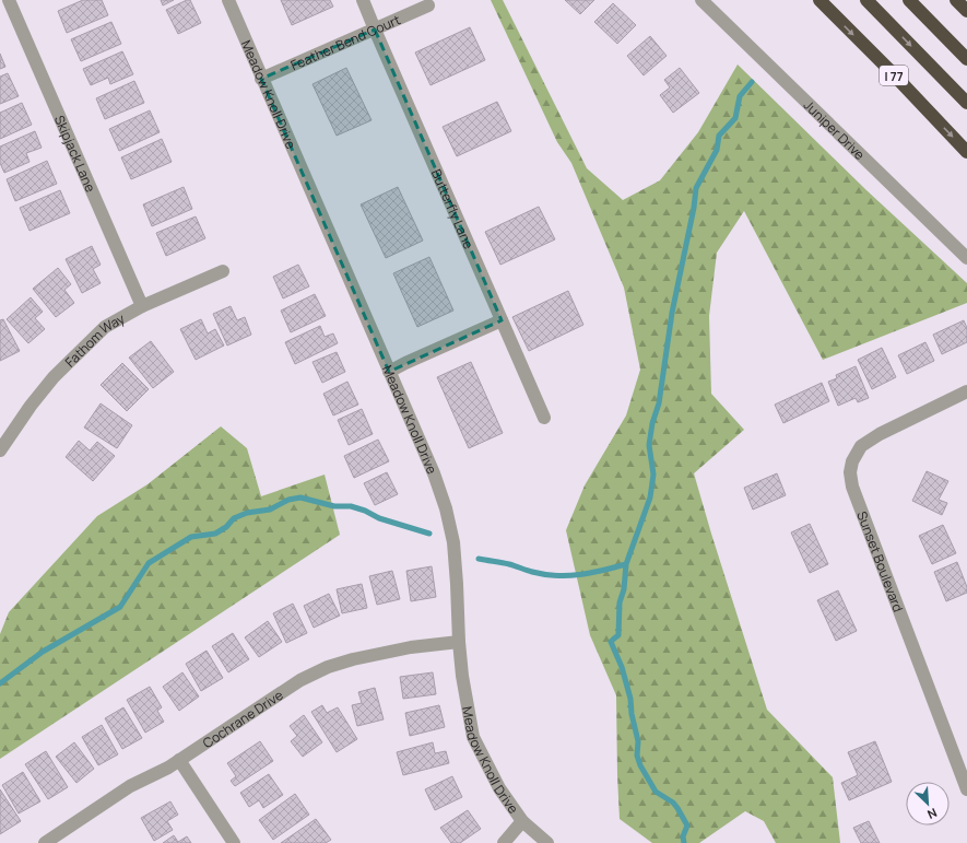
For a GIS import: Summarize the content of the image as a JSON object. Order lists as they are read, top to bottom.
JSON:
{
  "streets": {
    "highway": ["I 77"],
    "street": [
      "Feather Bend Court",
      "Meadow Knoll Drive",
      "Juniper Drive",
      "Skipjack Lane",
      "Butterfly Lane",
      "Fathom Way",
      "Sunset Boulevard",
      "Cochrane Drive"
    ]
  },
  "crossings": [
    ["Feather Bend Court", "Meadow Knoll Drive"],
    ["Feather Bend Court", "Butterfly Lane"],
    ["Meadow Knoll Drive", "Cochrane Drive"],
    ["Skipjack Lane", "Fathom Way"]
  ],
  "north": "bottom right"
}
